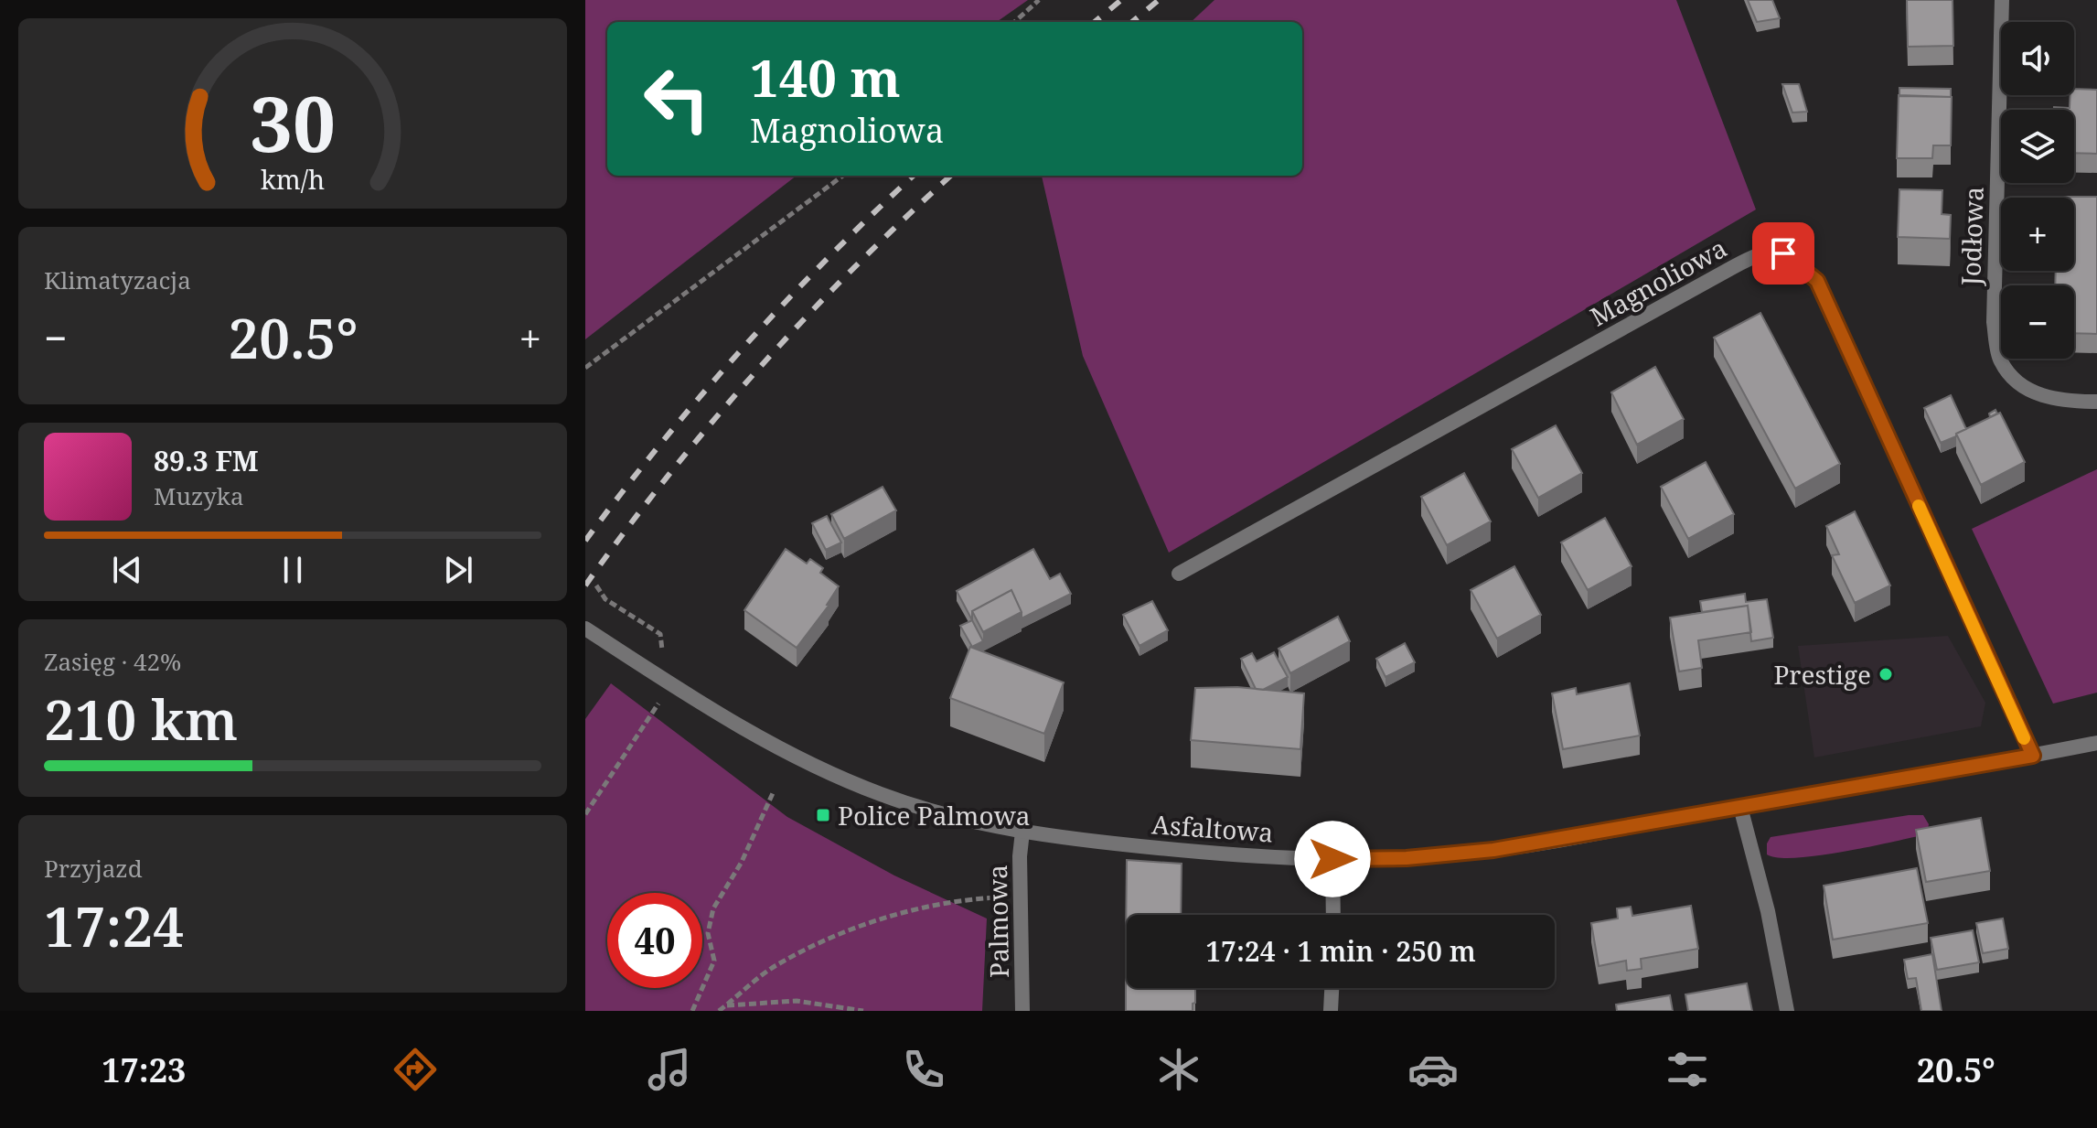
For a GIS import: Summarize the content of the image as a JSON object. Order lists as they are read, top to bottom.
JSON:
{
  "streets": {
    "street": [
      "Jodłowa",
      "Magnoliowa",
      "Asfaltowa",
      "Palmowa"
    ]
  },
  "crossings": [
    ["Magnoliowa", "Asfaltowa"],
    ["Asfaltowa", "Palmowa"]
  ],
  "places": {
    "other": ["Prestige"],
    "transit": ["Police Palmowa"]
  },
  "page": {
    "map_buttons": ["+", "−"],
    "turn": ["140 m", "Magnoliowa"],
    "tile": [
      "Klimatyzacja",
      ["Zasięg · 42%", "210 km"],
      ["Przyjazd", "17:24"]
    ],
    "heat": ["−", "20.5°", "+"],
    "song": ["89.3 FM", "Muzyka"],
    "limit": "40",
    "trip": "17:24 · 1 min · 250 m",
    "tabs": ["17:23", "20.5°"],
    "gauge": ["30", "km/h"]
  }
}
